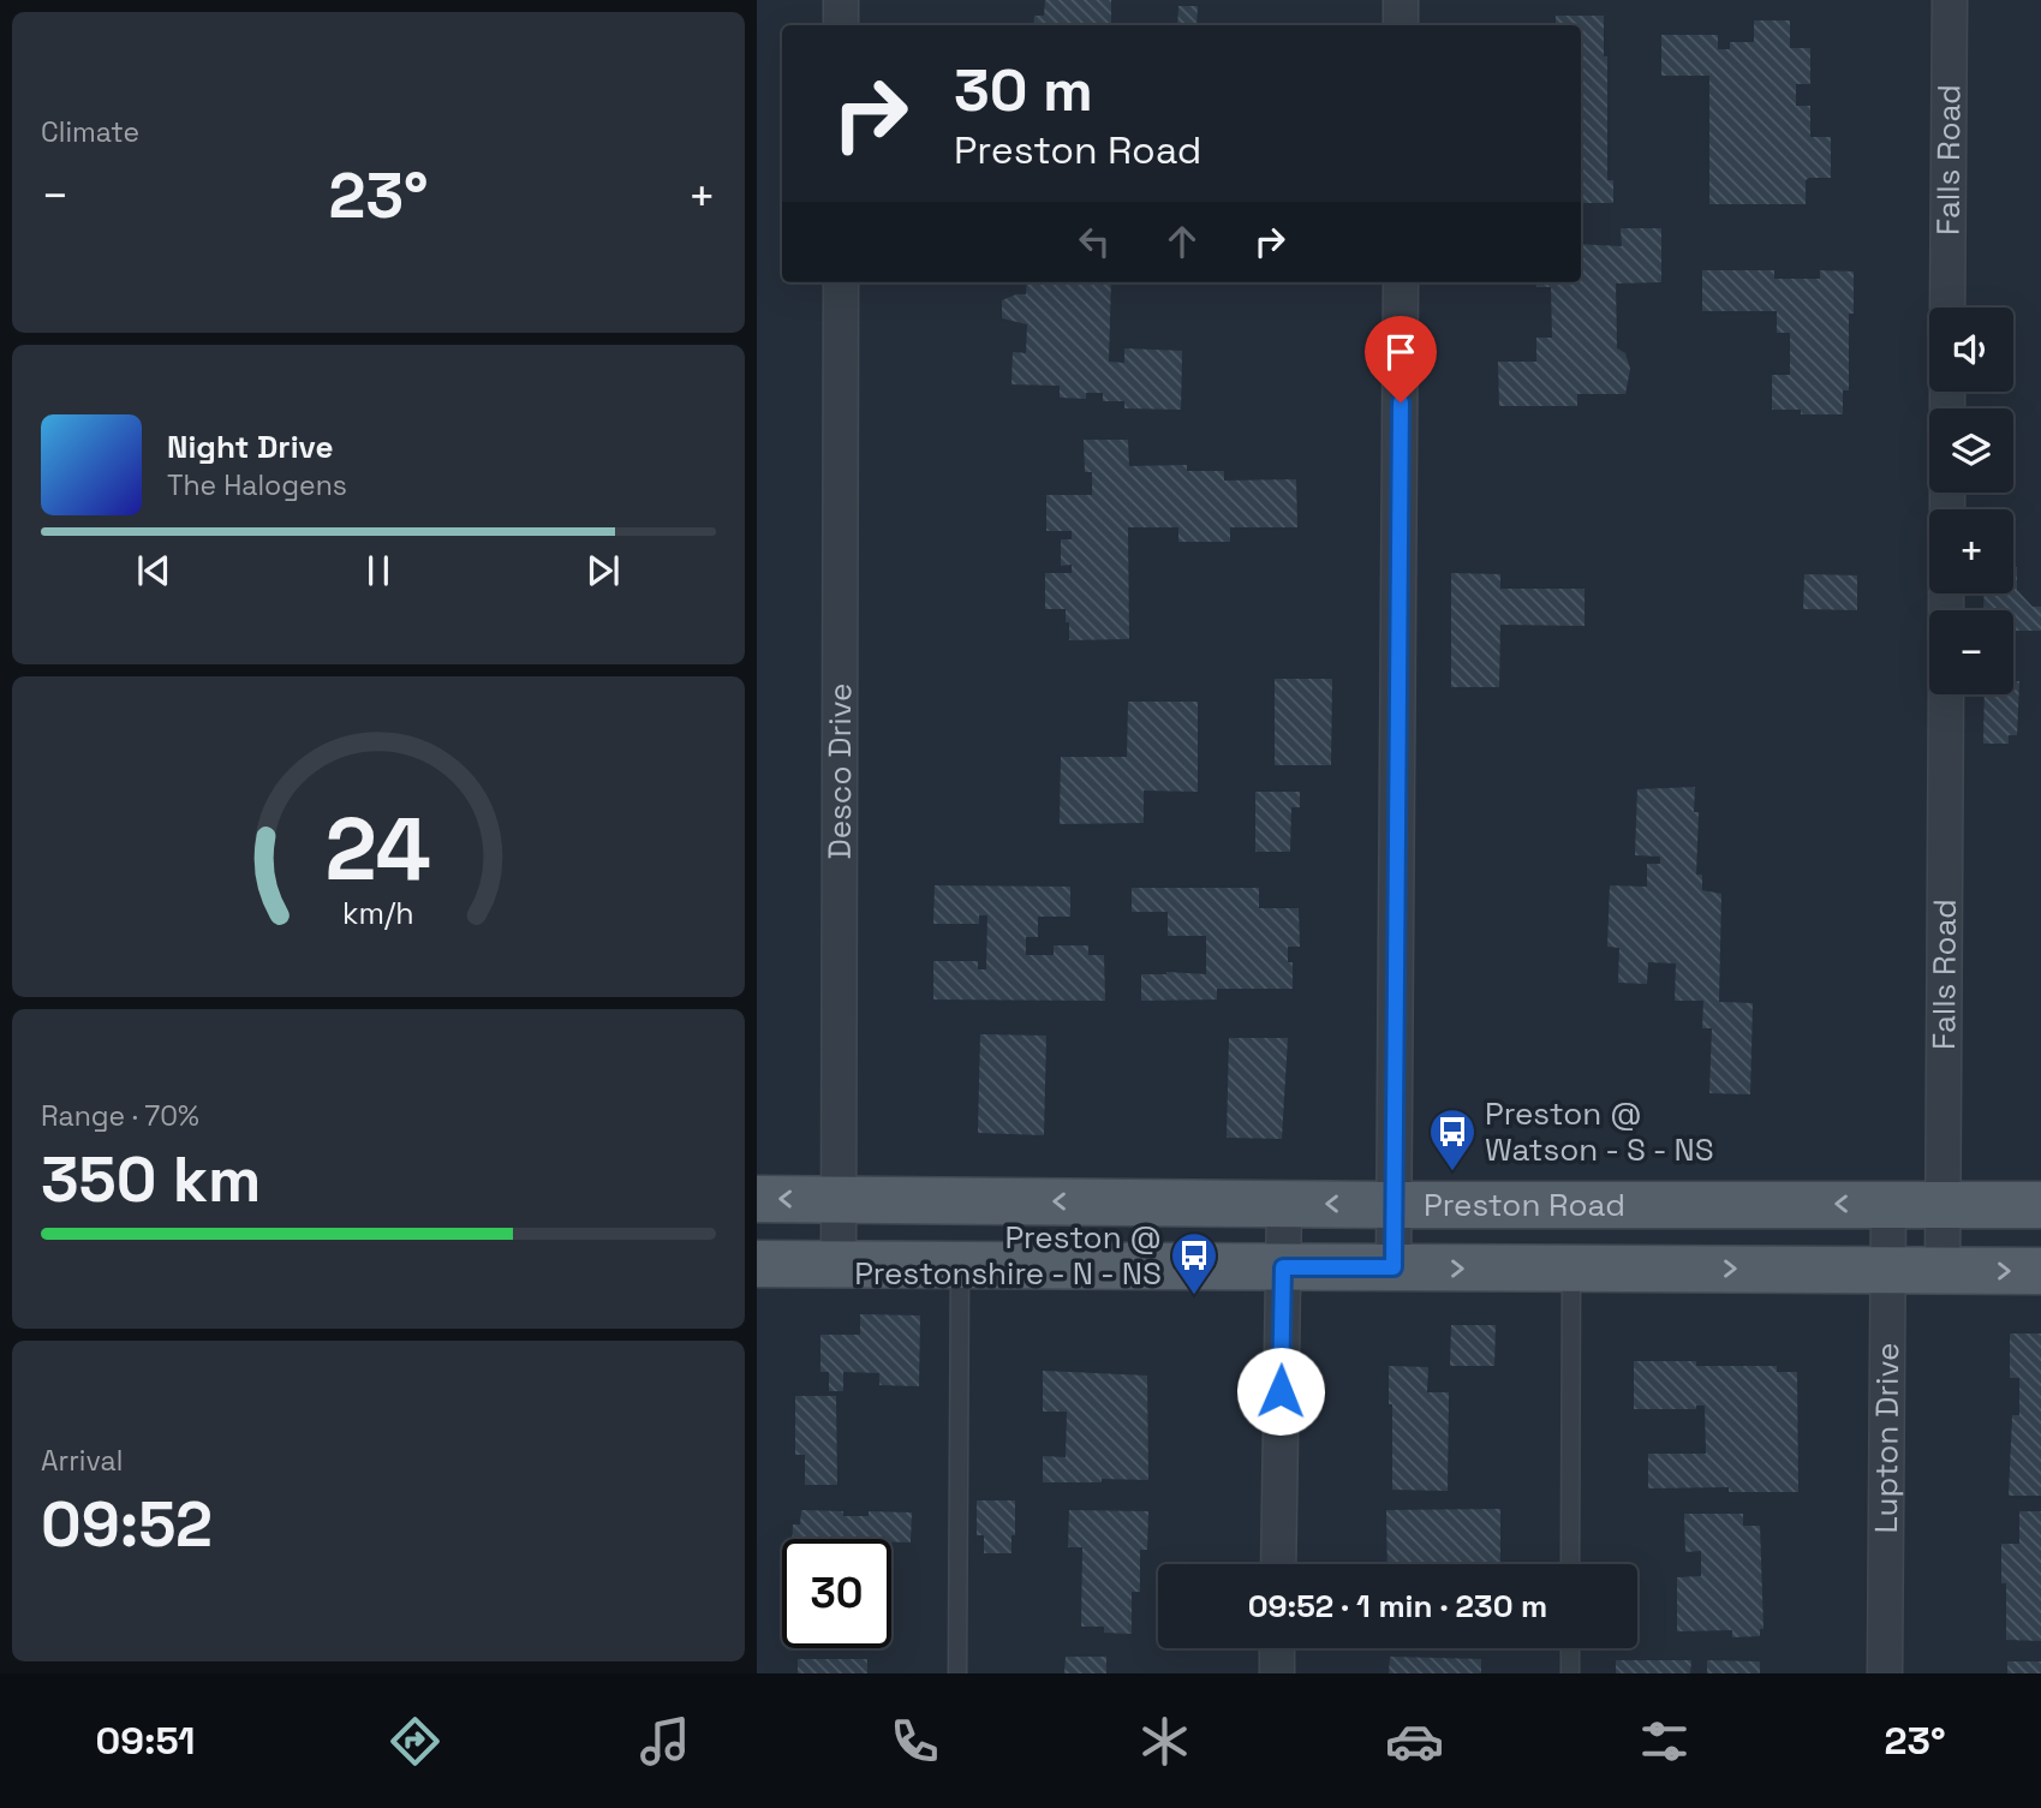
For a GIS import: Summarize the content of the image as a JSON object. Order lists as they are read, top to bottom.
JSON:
{
  "streets": {
    "main road": ["Preston Road"],
    "street": ["Falls Road", "Desco Drive", "Lupton Drive"]
  },
  "crossings": [
    ["Falls Road", "Preston Road"],
    ["Desco Drive", "Preston Road"],
    ["Preston Road", "Lupton Drive"]
  ],
  "places": {
    "bus stop": ["Preston @ Watson - S - NS", "Preston @ Prestonshire - N - NS"]
  },
  "page": {
    "tile": [
      "Climate",
      ["Range · 70%", "350 km"],
      ["Arrival", "09:52"]
    ],
    "turn": ["30 m", "Preston Road"],
    "heat": ["−", "23°", "+"],
    "map_buttons": ["+", "−"],
    "song": ["Night Drive", "The Halogens"],
    "limit": "30",
    "trip": "09:52 · 1 min · 230 m",
    "tabs": ["09:51", "23°"],
    "gauge": ["24", "km/h"]
  }
}
